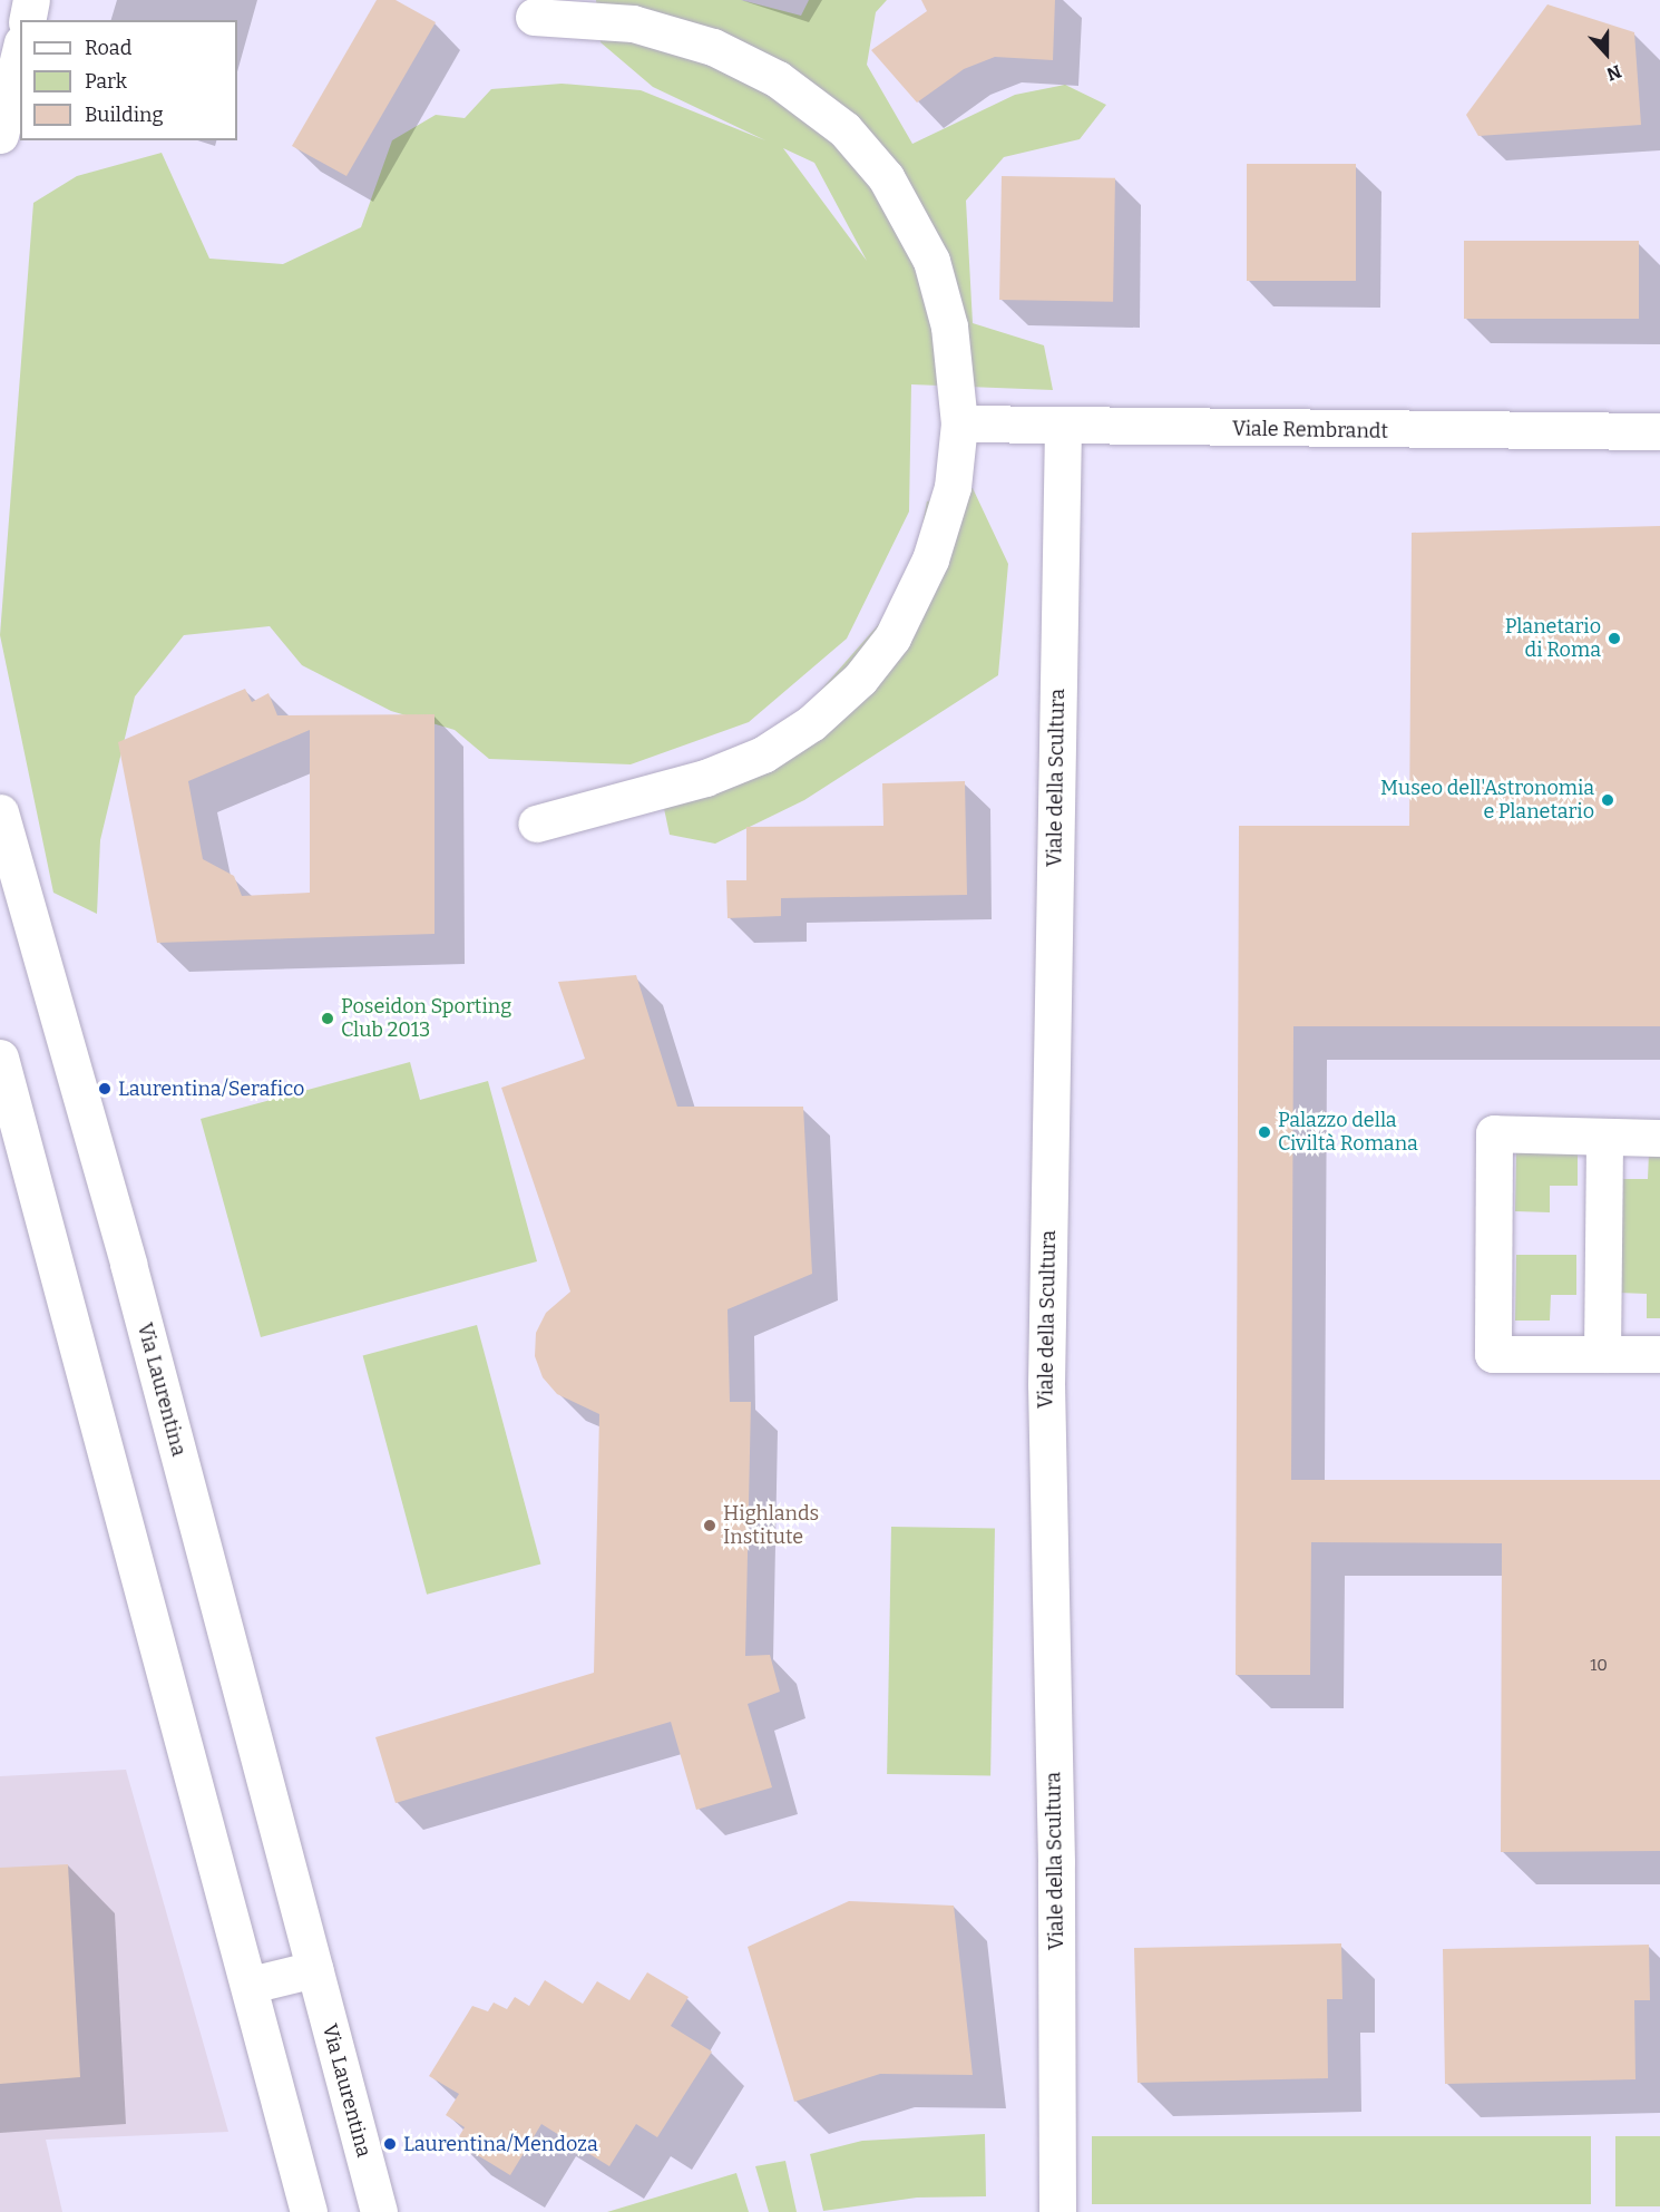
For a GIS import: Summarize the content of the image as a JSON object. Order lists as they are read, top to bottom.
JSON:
{
  "streets": {
    "street": ["Viale Rembrandt", "Viale della Scultura", "Via Laurentina"]
  },
  "crossings": [
    ["Viale Rembrandt", "Viale della Scultura"]
  ],
  "places": [
    "Planetario di Roma",
    "Museo dell'Astronomia e Planetario",
    "Poseidon Sporting Club 2013",
    "Laurentina/Serafico",
    "Palazzo della Civiltà Romana",
    "Highlands Institute",
    "Laurentina/Mendoza"
  ],
  "house_numbers": ["10"],
  "legend": ["Road", "Park", "Building"],
  "north": "bottom"
}
